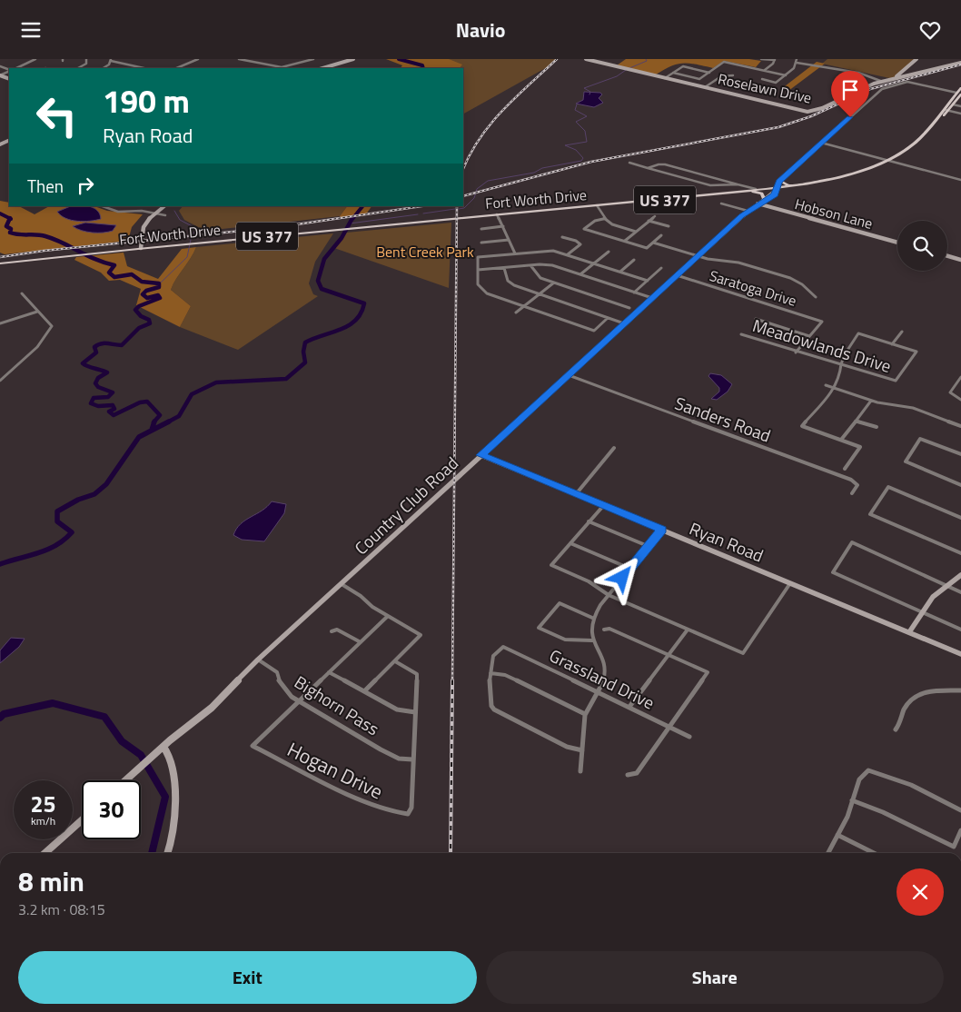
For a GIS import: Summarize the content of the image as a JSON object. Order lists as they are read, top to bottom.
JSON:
{
  "streets": {
    "main road": [
      "Roselawn Drive",
      "Fort Worth Drive",
      "US 377",
      "Hobson Lane",
      "Country Club Road",
      "Ryan Road"
    ],
    "street": [
      "Saratoga Drive",
      "Meadowlands Drive",
      "Sanders Road",
      "Grassland Drive",
      "Bighorn Pass",
      "Hogan Drive"
    ]
  },
  "crossings": [
    ["Fort Worth Drive", "Country Club Road"],
    ["Hobson Lane", "Country Club Road"],
    ["Saratoga Drive", "Country Club Road"],
    ["Sanders Road", "Country Club Road"],
    ["Country Club Road", "Ryan Road"],
    ["Country Club Road", "Bighorn Pass"],
    ["Bighorn Pass", "Hogan Drive"]
  ],
  "parks": ["Bent Creek Park"],
  "page": {
    "header": "Navio",
    "turn": ["190 m", "Ryan Road"],
    "then": "Then",
    "speed": "25 km/h",
    "limit": "30",
    "heading": ["8 min", "3.2 km · 08:15"],
    "buttons": ["Exit", "Share"]
  }
}
